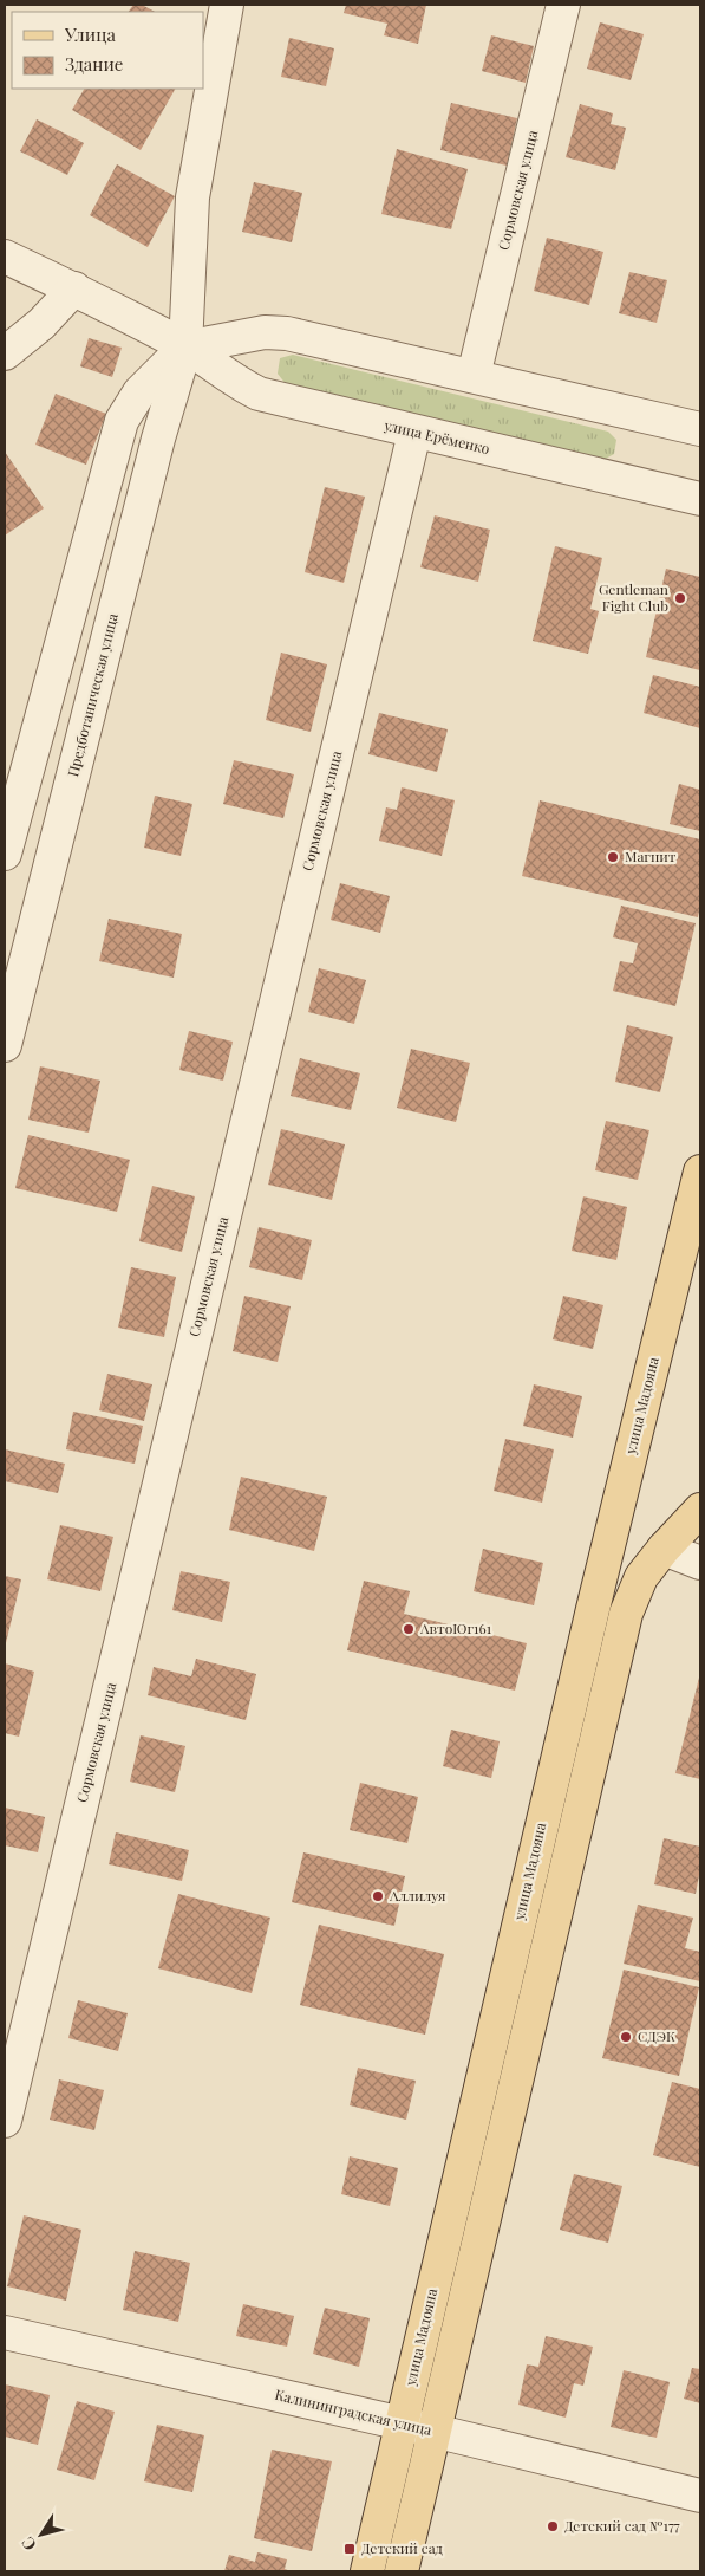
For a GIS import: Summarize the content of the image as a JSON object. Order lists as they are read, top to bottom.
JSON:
{
  "streets": {
    "main road": ["улица Мадояна"],
    "street": [
      "Сормовская улица",
      "улица Ерёменко",
      "Предботаническая улица",
      "Калининградская улица"
    ]
  },
  "crossings": [
    ["Сормовская улица", "улица Ерёменко"],
    ["улица Ерёменко", "Предботаническая улица"],
    ["улица Мадояна", "Калининградская улица"]
  ],
  "places": {
    "other": [
      "Gentleman Fight Club",
      "Магнит",
      "АвтоЮг161",
      "Аллилуя",
      "СДЭК",
      "Детский сад №177"
    ],
    "transit": ["Детский сад"]
  },
  "legend": ["Улица", "Здание"],
  "north": "bottom left"
}
